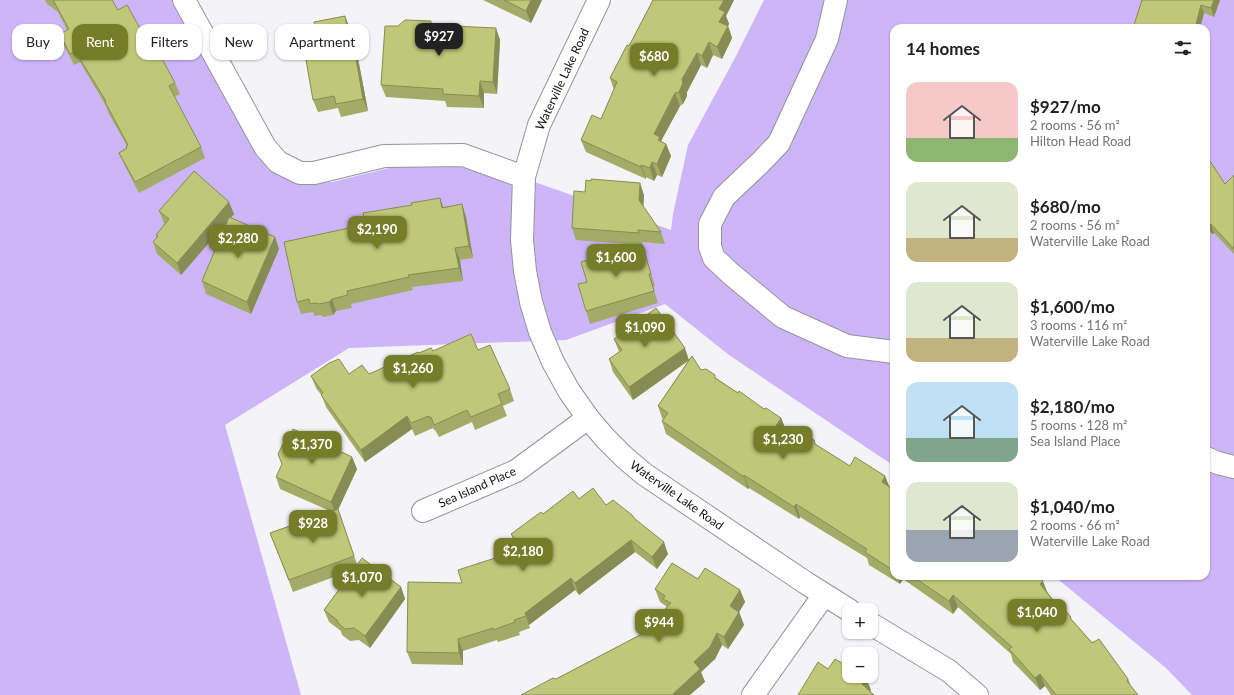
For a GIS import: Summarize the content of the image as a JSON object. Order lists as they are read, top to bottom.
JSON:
{
  "streets": {
    "street": ["Waterville Lake Road", "Sea Island Place"]
  },
  "crossings": [
    ["Waterville Lake Road", "Sea Island Place"]
  ],
  "page": {
    "price": [
      "$927",
      "$680",
      "$2,190",
      "$2,280",
      "$1,600",
      "$1,090",
      "$1,260",
      "$1,230",
      "$1,370",
      "$928",
      "$2,180",
      "$1,070",
      "$1,040",
      "$944"
    ],
    "chip": [
      "Buy",
      "Rent",
      "Filters",
      "New",
      "Apartment"
    ],
    "heading": "14 homes",
    "list": [
      {
        "name": "$927/mo",
        "note": "2 rooms · 56 m² · Hilton Head Road"
      },
      {
        "name": "$680/mo",
        "note": "2 rooms · 56 m² · Waterville Lake Road"
      },
      {
        "name": "$1,600/mo",
        "note": "3 rooms · 116 m² · Waterville Lake Road"
      },
      {
        "name": "$2,180/mo",
        "note": "5 rooms · 128 m² · Sea Island Place"
      },
      {
        "name": "$1,040/mo",
        "note": "2 rooms · 66 m² · Waterville Lake Road"
      }
    ],
    "map_buttons": ["+", "−"]
  }
}
